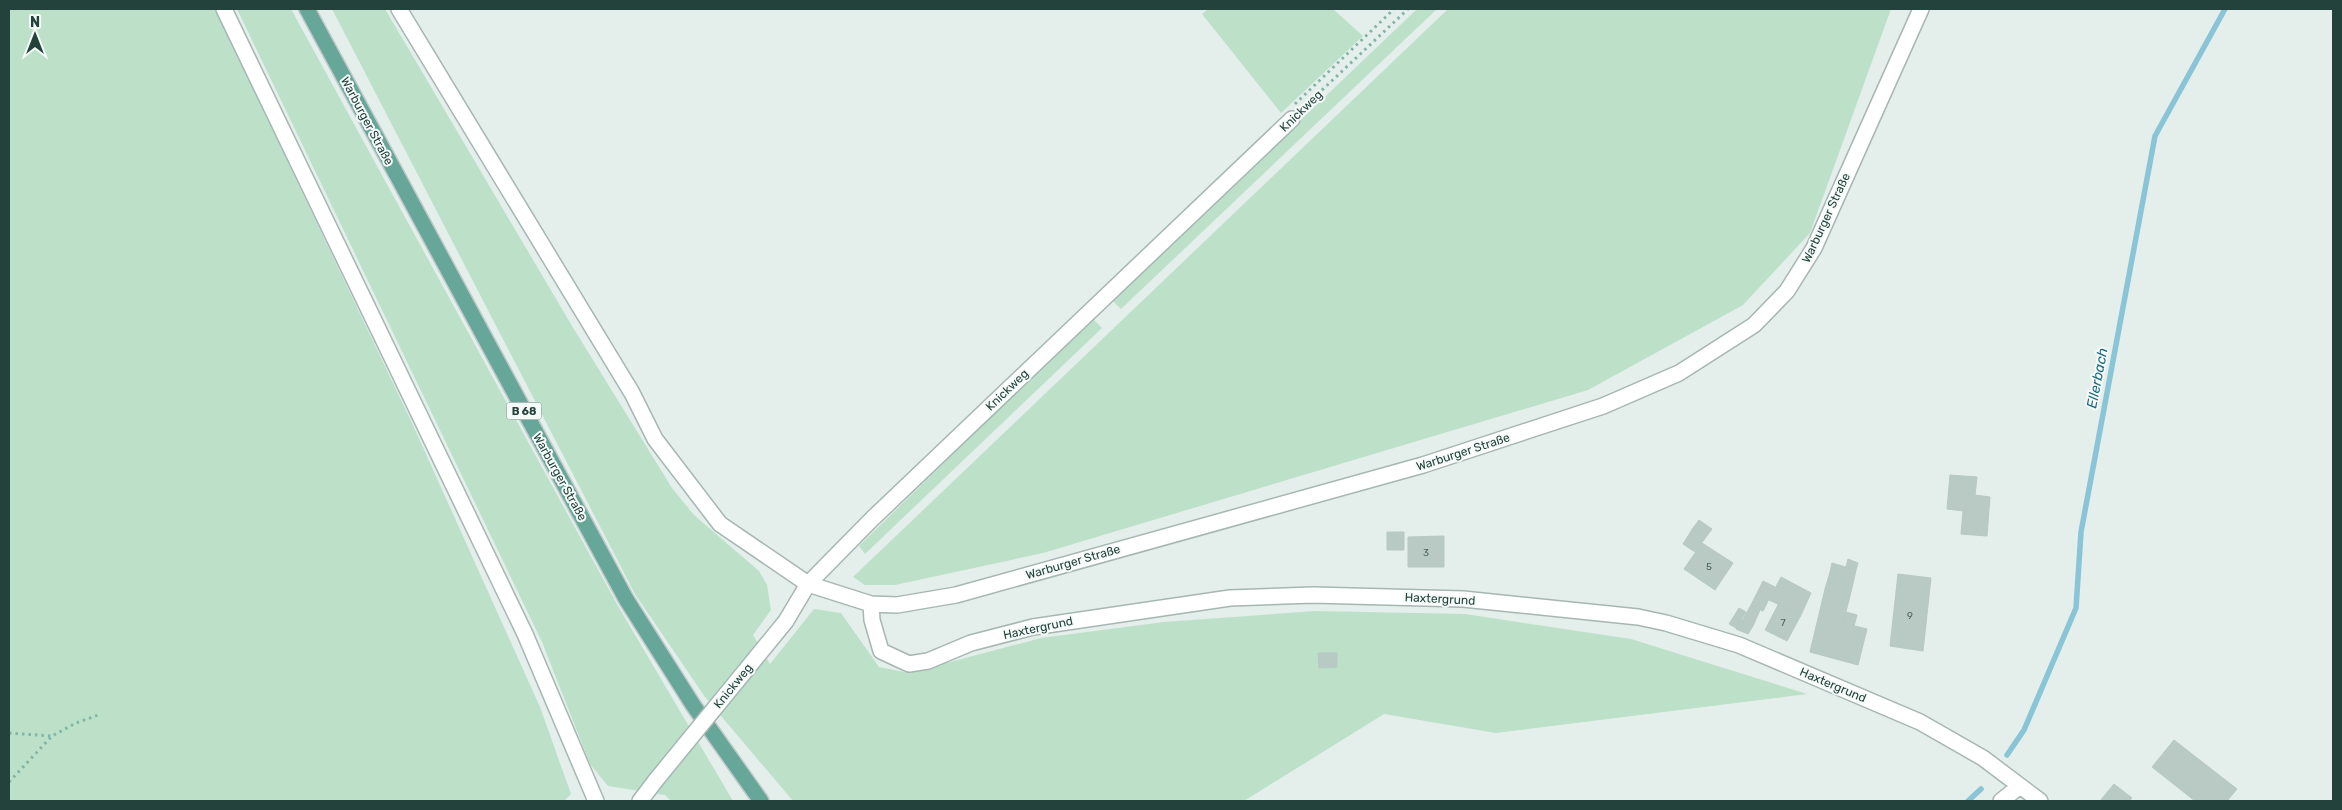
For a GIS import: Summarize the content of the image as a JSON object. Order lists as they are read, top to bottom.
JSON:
{
  "streets": {
    "main road": ["Warburger Straße", "B 68"],
    "street": ["Knickweg", "Haxtergrund"]
  },
  "crossings": [
    ["Knickweg", "Warburger Straße"],
    ["Warburger Straße", "Haxtergrund"]
  ],
  "water": ["Ellerbach"],
  "house_numbers": [
    "3",
    "5",
    "9",
    "7"
  ],
  "north": "top"
}
